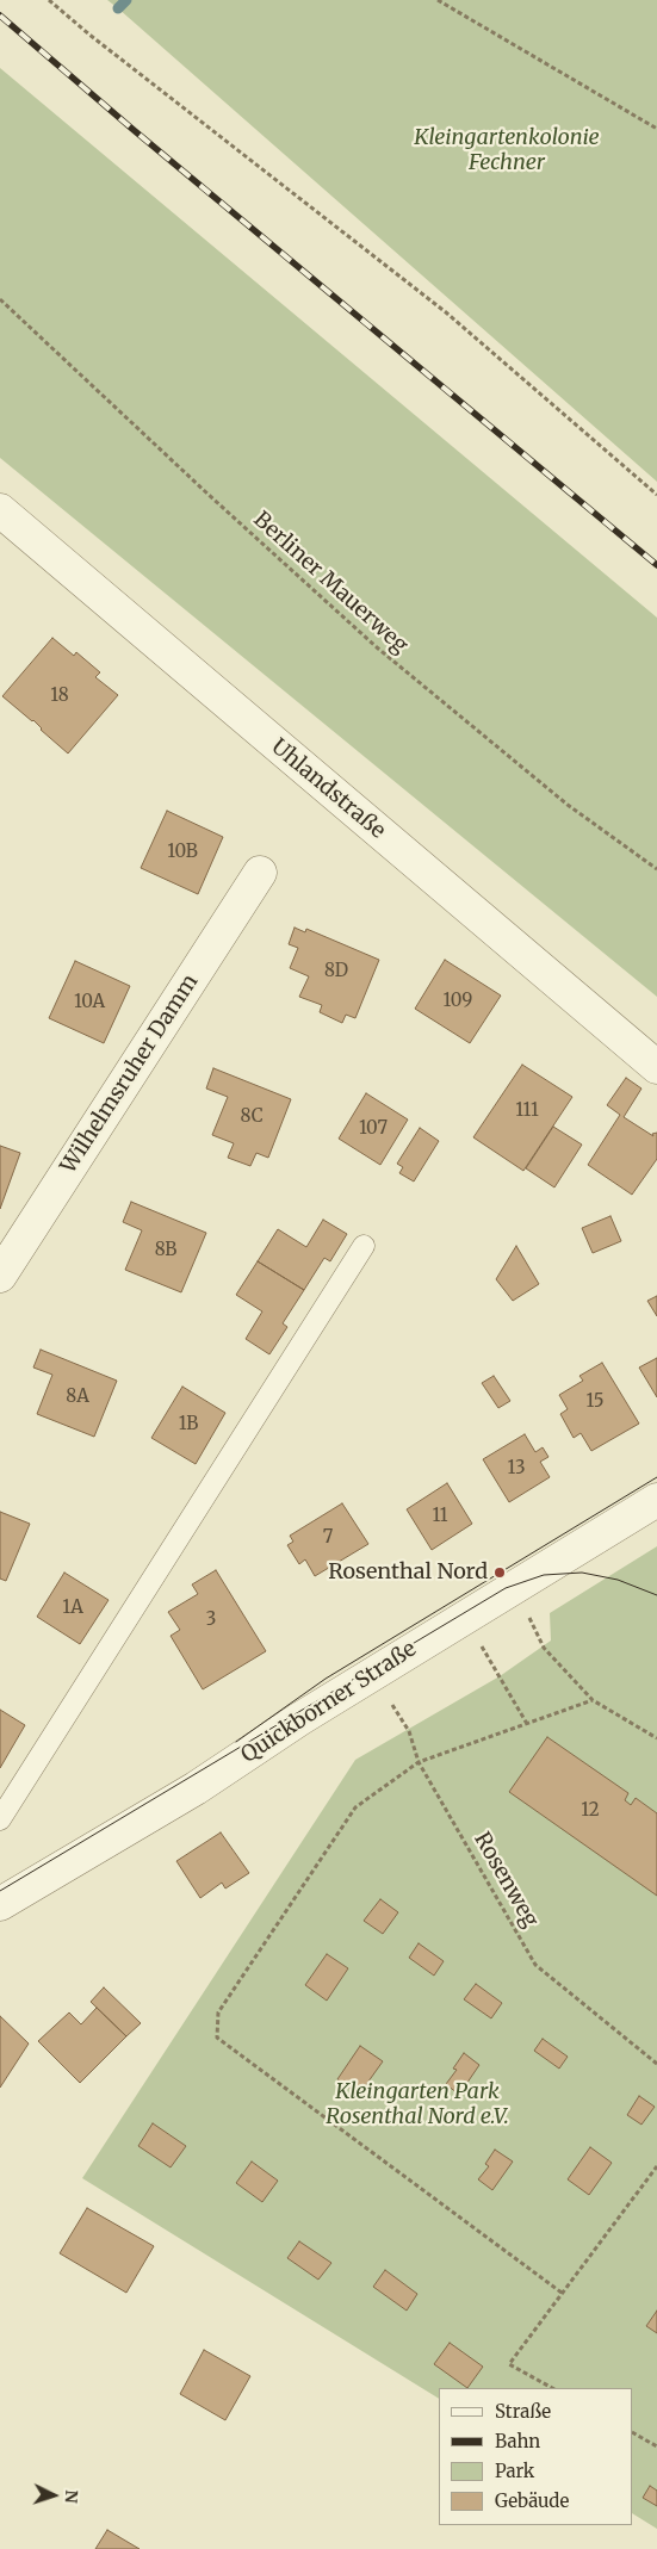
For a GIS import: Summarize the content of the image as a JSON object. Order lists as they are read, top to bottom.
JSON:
{
  "streets": {
    "street": ["Uhlandstraße", "Wilhelmsruher Damm", "Quickborner Straße"],
    "path": ["Berliner Mauerweg", "Rosenweg"]
  },
  "crossings": [
    ["Quickborner Straße", "Rosenweg"]
  ],
  "parks": ["Kleingartenkolonie Fechner", "Kleingarten Park Rosenthal Nord e.V."],
  "places": ["Rosenthal Nord"],
  "house_numbers": [
    "18",
    "10B",
    "8D",
    "109",
    "10A",
    "111",
    "8C",
    "107",
    "8B",
    "8A",
    "15",
    "1B",
    "13",
    "11",
    "7",
    "1A",
    "3",
    "12"
  ],
  "legend": [
    "Straße",
    "Bahn",
    "Park",
    "Gebäude"
  ],
  "north": "right"
}
